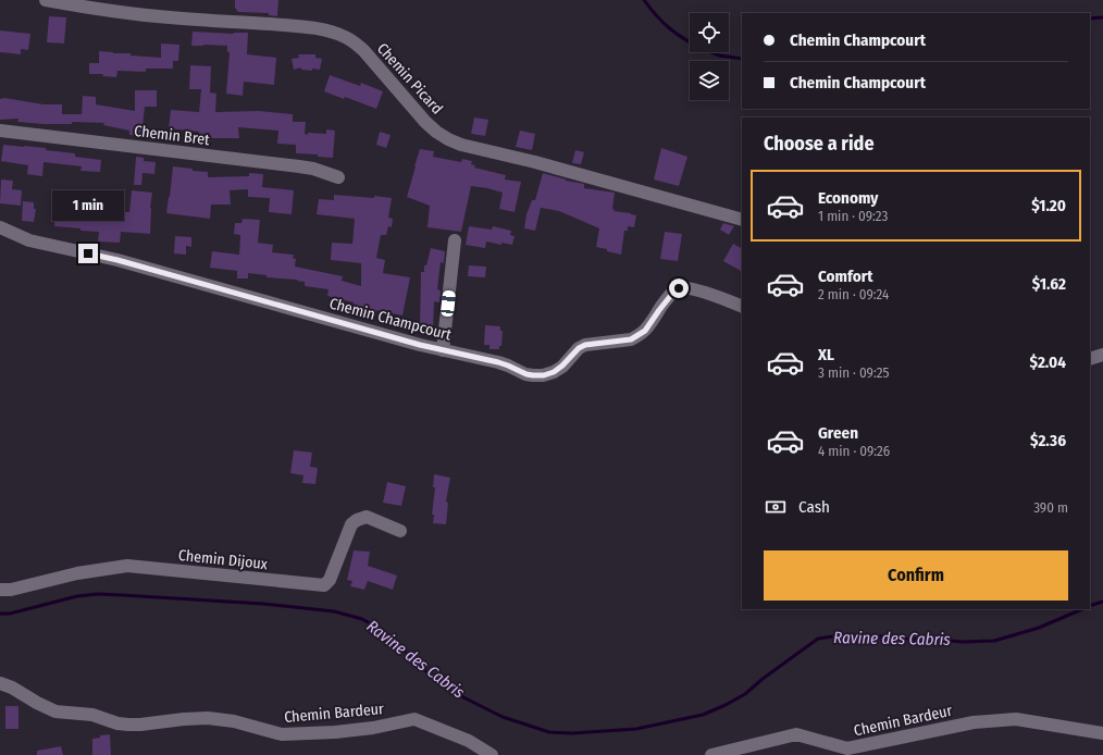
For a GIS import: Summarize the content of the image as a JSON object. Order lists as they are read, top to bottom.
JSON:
{
  "streets": {
    "street": [
      "Chemin Picard",
      "Chemin Bret",
      "Chemin Champcourt",
      "Chemin Dijoux",
      "Chemin Bardeur"
    ]
  },
  "water": ["Ravine des Cabris"],
  "page": {
    "banner": ["Chemin Champcourt", "Chemin Champcourt"],
    "heading": "Choose a ride",
    "list": [
      {
        "name": "Economy",
        "note": "1 min · 09:23",
        "value": "$1.20"
      },
      {
        "name": "Comfort",
        "note": "2 min · 09:24",
        "value": "$1.62"
      },
      {
        "name": "XL",
        "note": "3 min · 09:25",
        "value": "$2.04"
      },
      {
        "name": "Green",
        "note": "4 min · 09:26",
        "value": "$2.36"
      }
    ],
    "bubble": "1 min",
    "pay": ["Cash", "390 m"],
    "buttons": "Confirm"
  }
}
